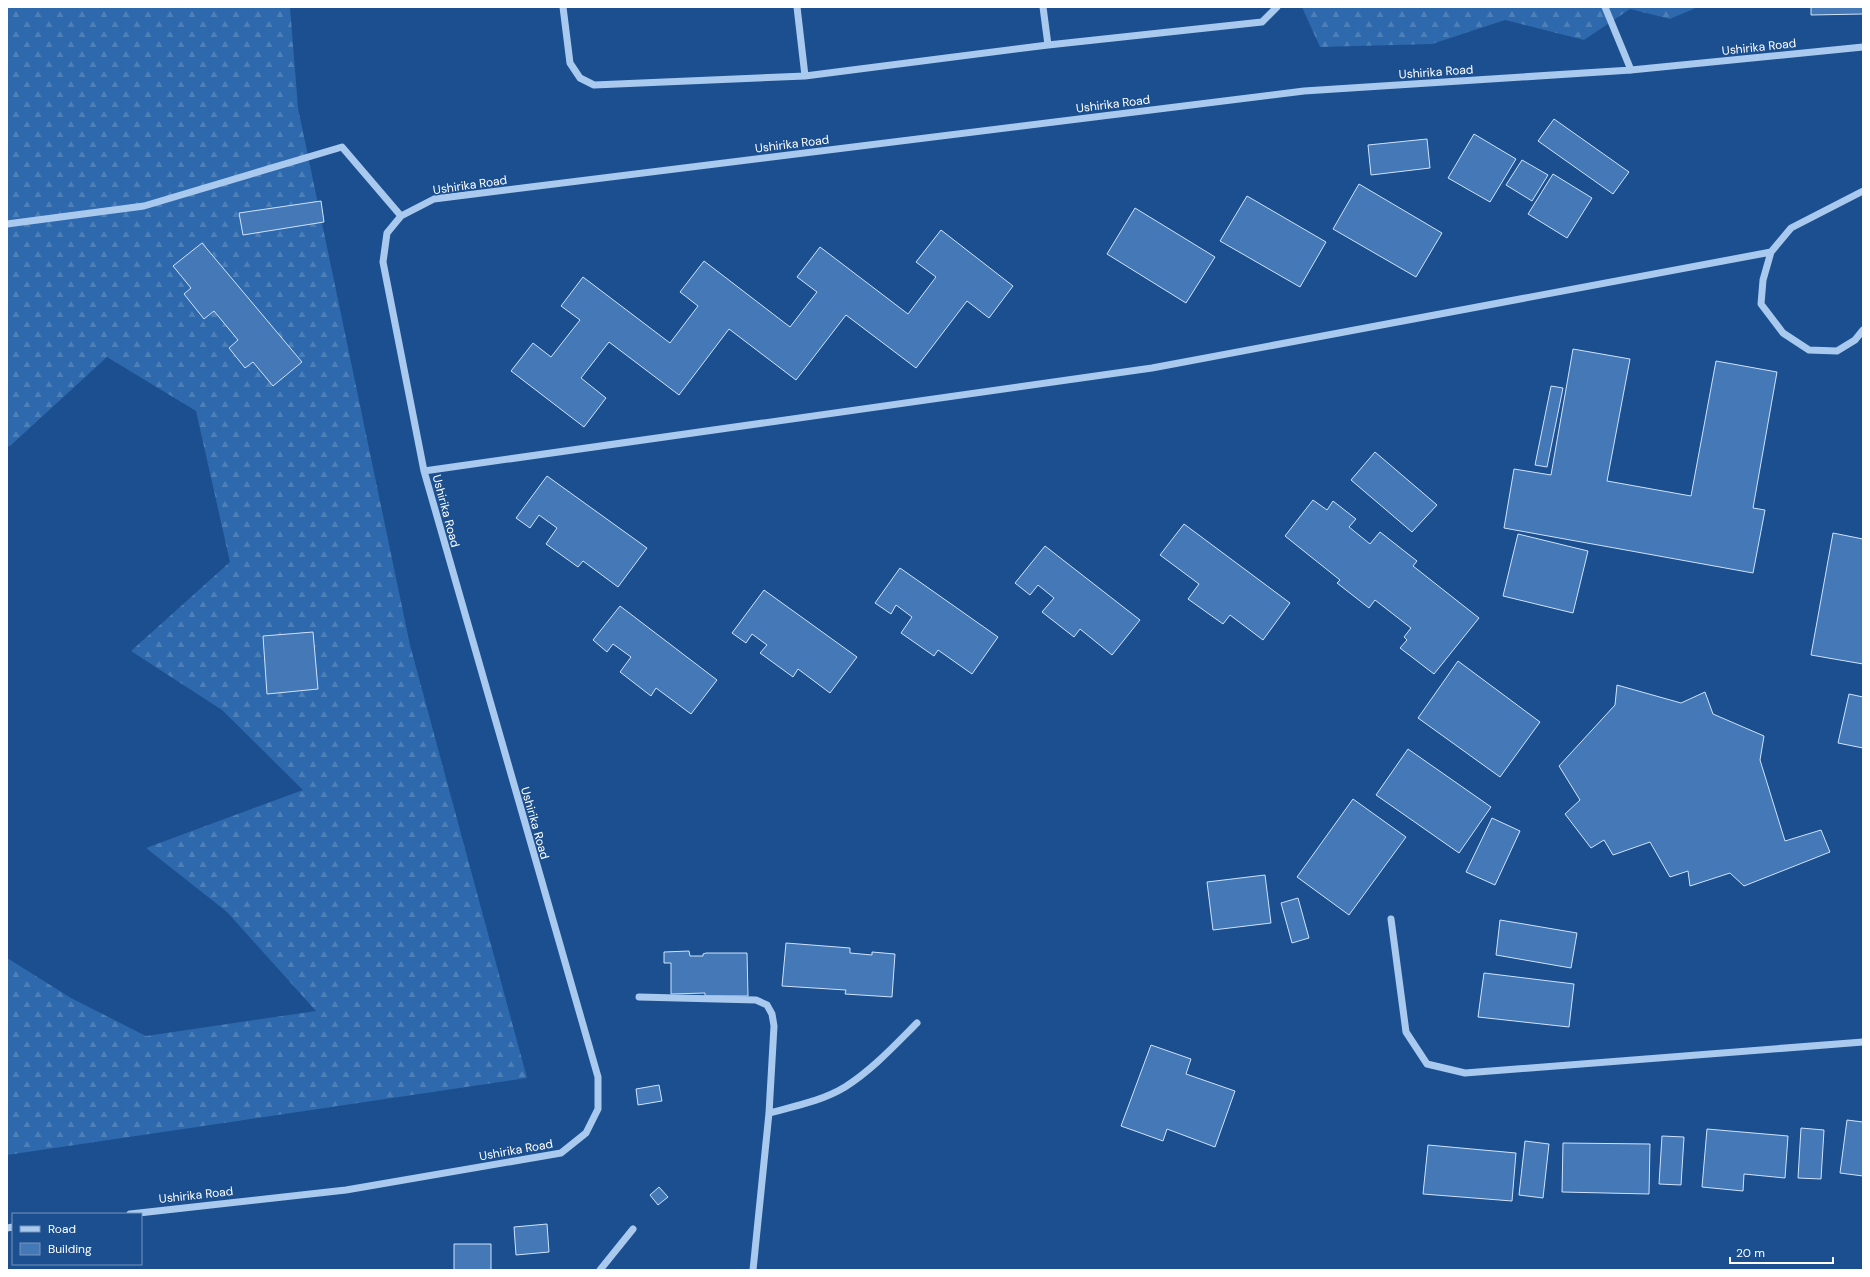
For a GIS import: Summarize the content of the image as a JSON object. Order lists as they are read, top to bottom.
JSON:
{
  "streets": {
    "street": ["Ushirika Road"]
  },
  "legend": ["Road", "Building"],
  "scale_bar": "20 m"
}
